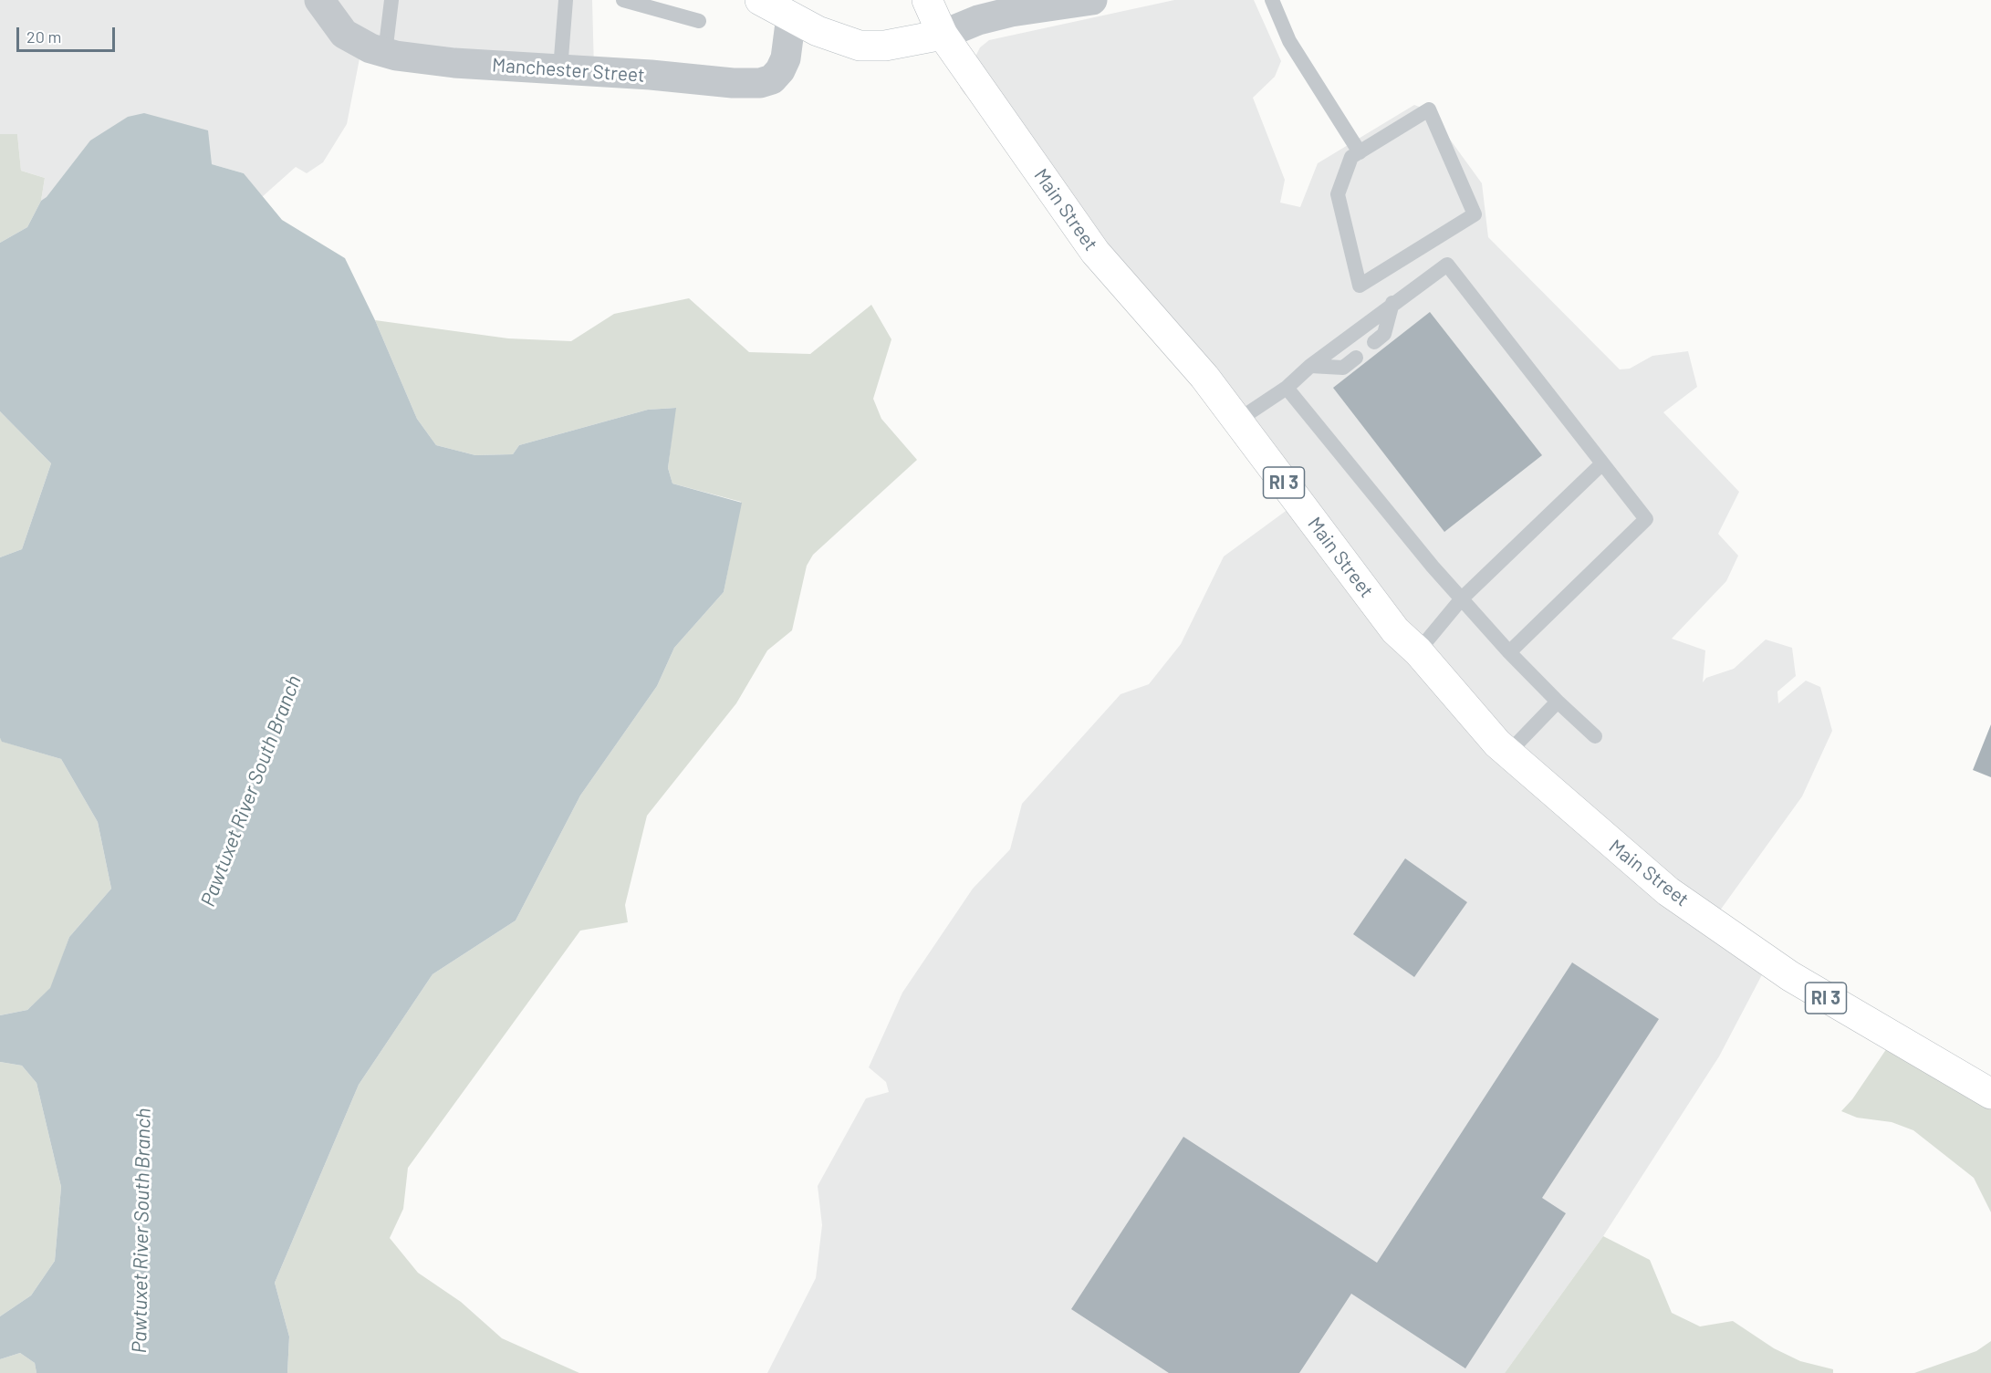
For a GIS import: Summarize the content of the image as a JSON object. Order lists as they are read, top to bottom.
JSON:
{
  "streets": {
    "main road": ["Main Street", "RI 3"],
    "street": ["Manchester Street"]
  },
  "crossings": [
    ["Main Street", "RI 3"]
  ],
  "water": ["Pawtuxet River South Branch"],
  "scale_bar": "20 m"
}
